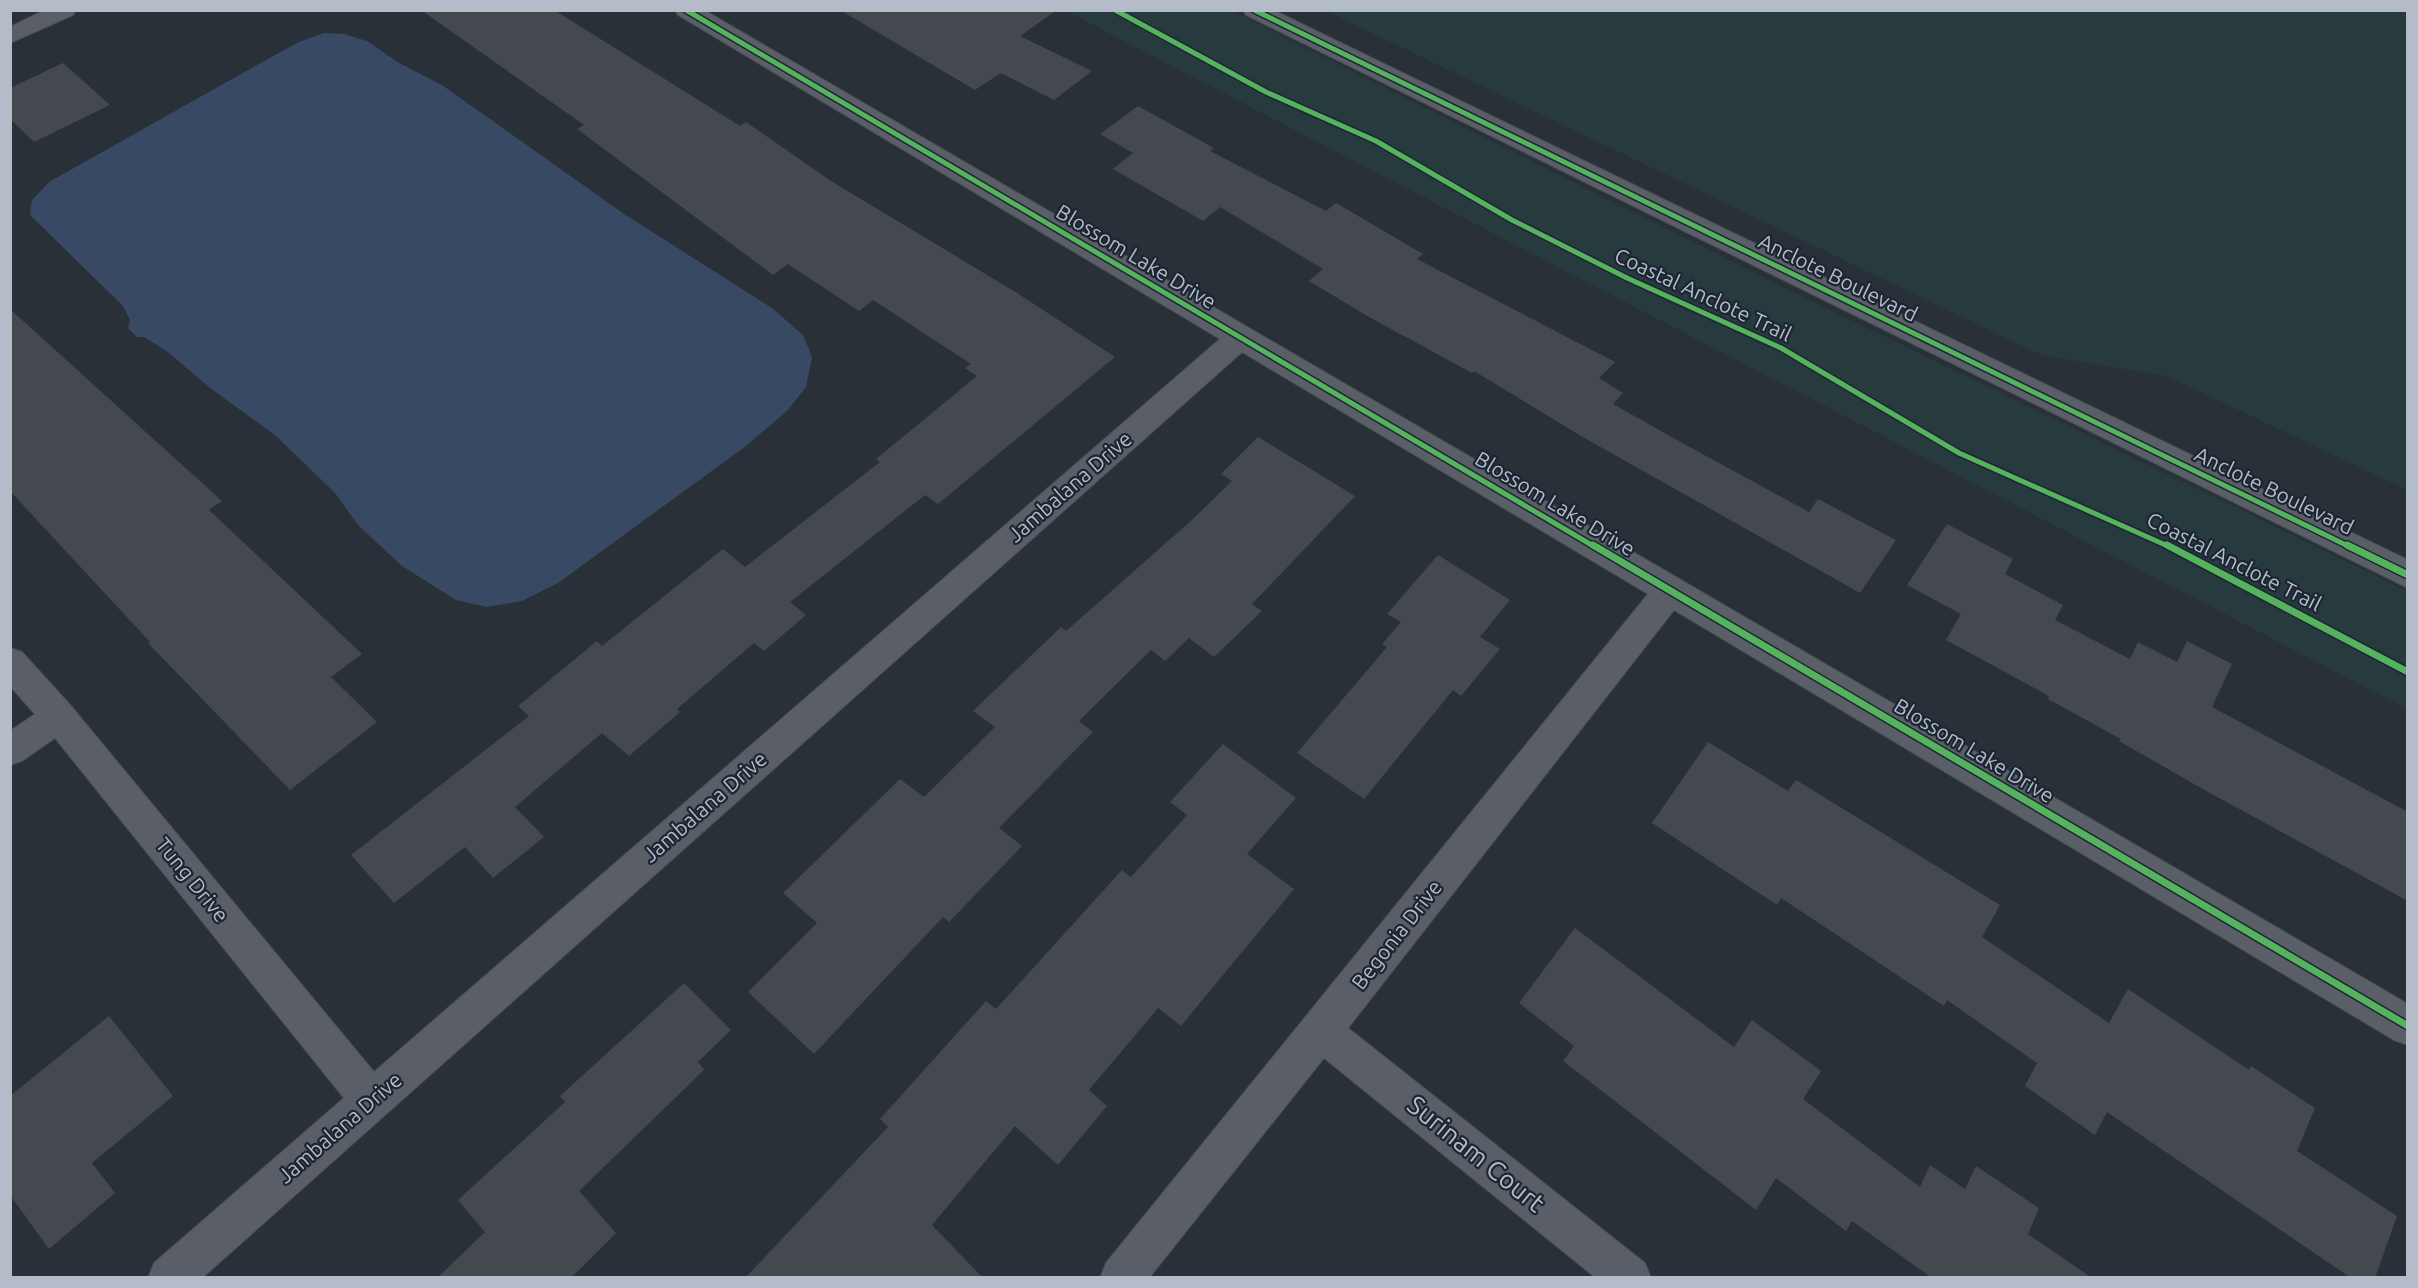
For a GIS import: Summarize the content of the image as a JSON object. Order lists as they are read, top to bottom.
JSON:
{
  "streets": {
    "street": [
      "Blossom Lake Drive",
      "Anclote Boulevard",
      "Jambalana Drive",
      "Tung Drive",
      "Begonia Drive",
      "Surinam Court"
    ],
    "cycle path": ["Coastal Anclote Trail"]
  },
  "crossings": [
    ["Blossom Lake Drive", "Jambalana Drive"],
    ["Blossom Lake Drive", "Begonia Drive"],
    ["Jambalana Drive", "Tung Drive"],
    ["Begonia Drive", "Surinam Court"]
  ]
}
